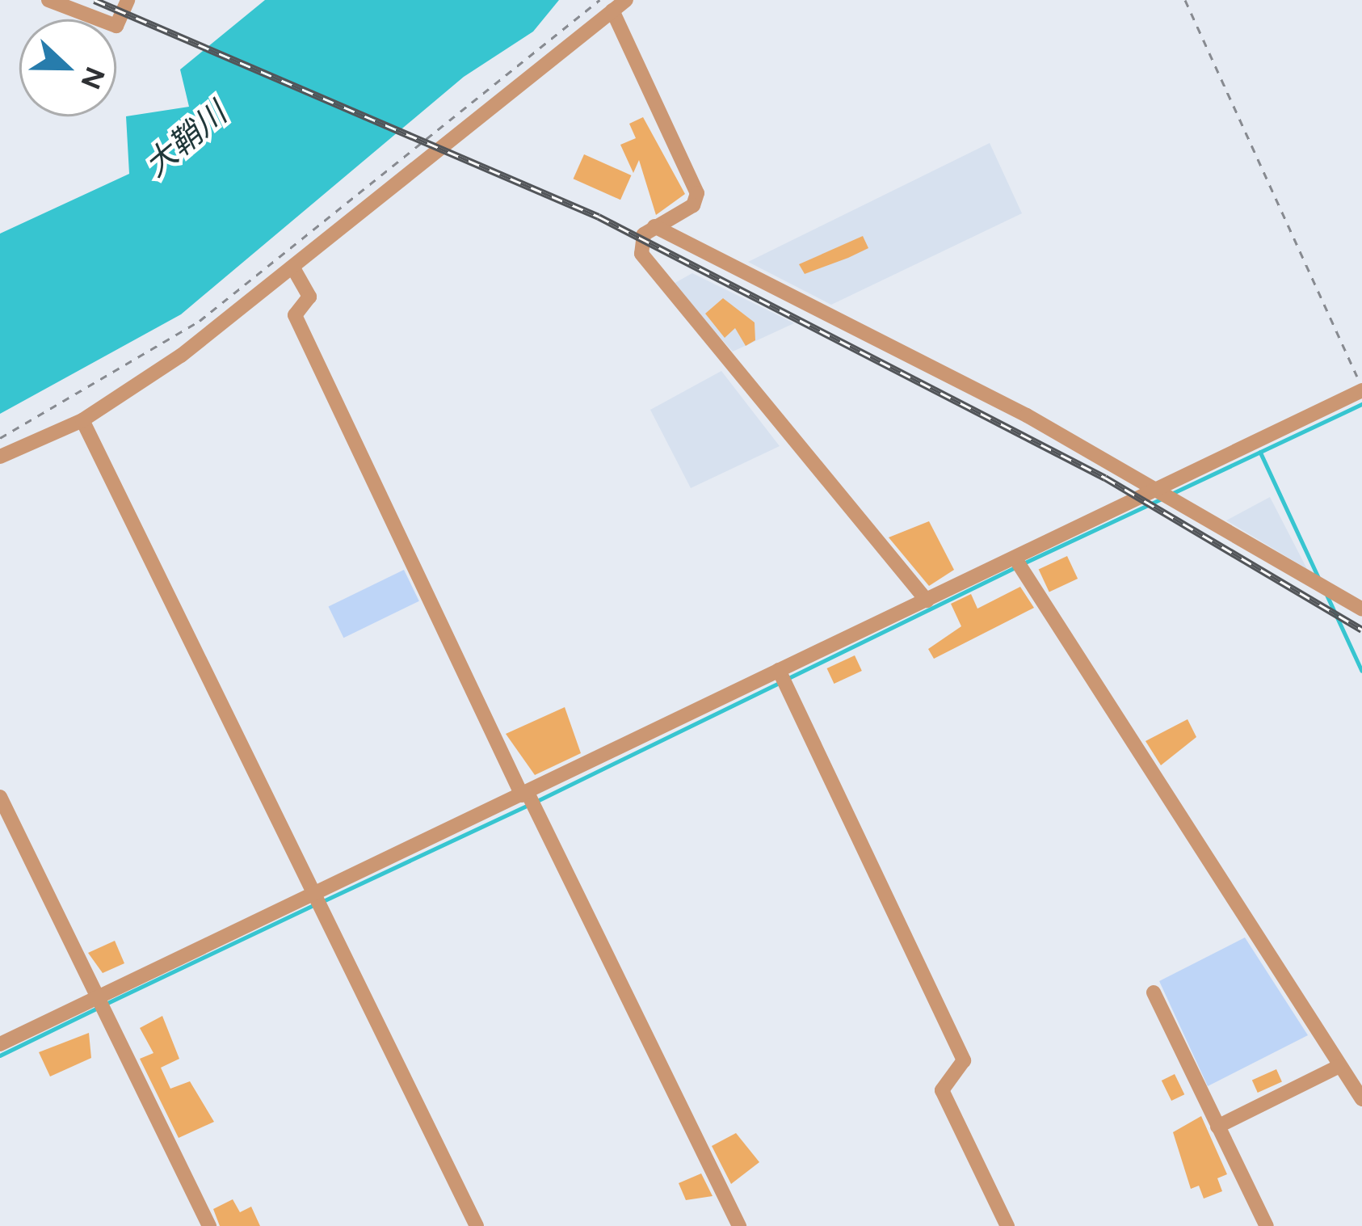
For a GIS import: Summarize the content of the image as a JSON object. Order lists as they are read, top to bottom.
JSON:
{
  "water": ["大鞘川"],
  "north": "right"
}
